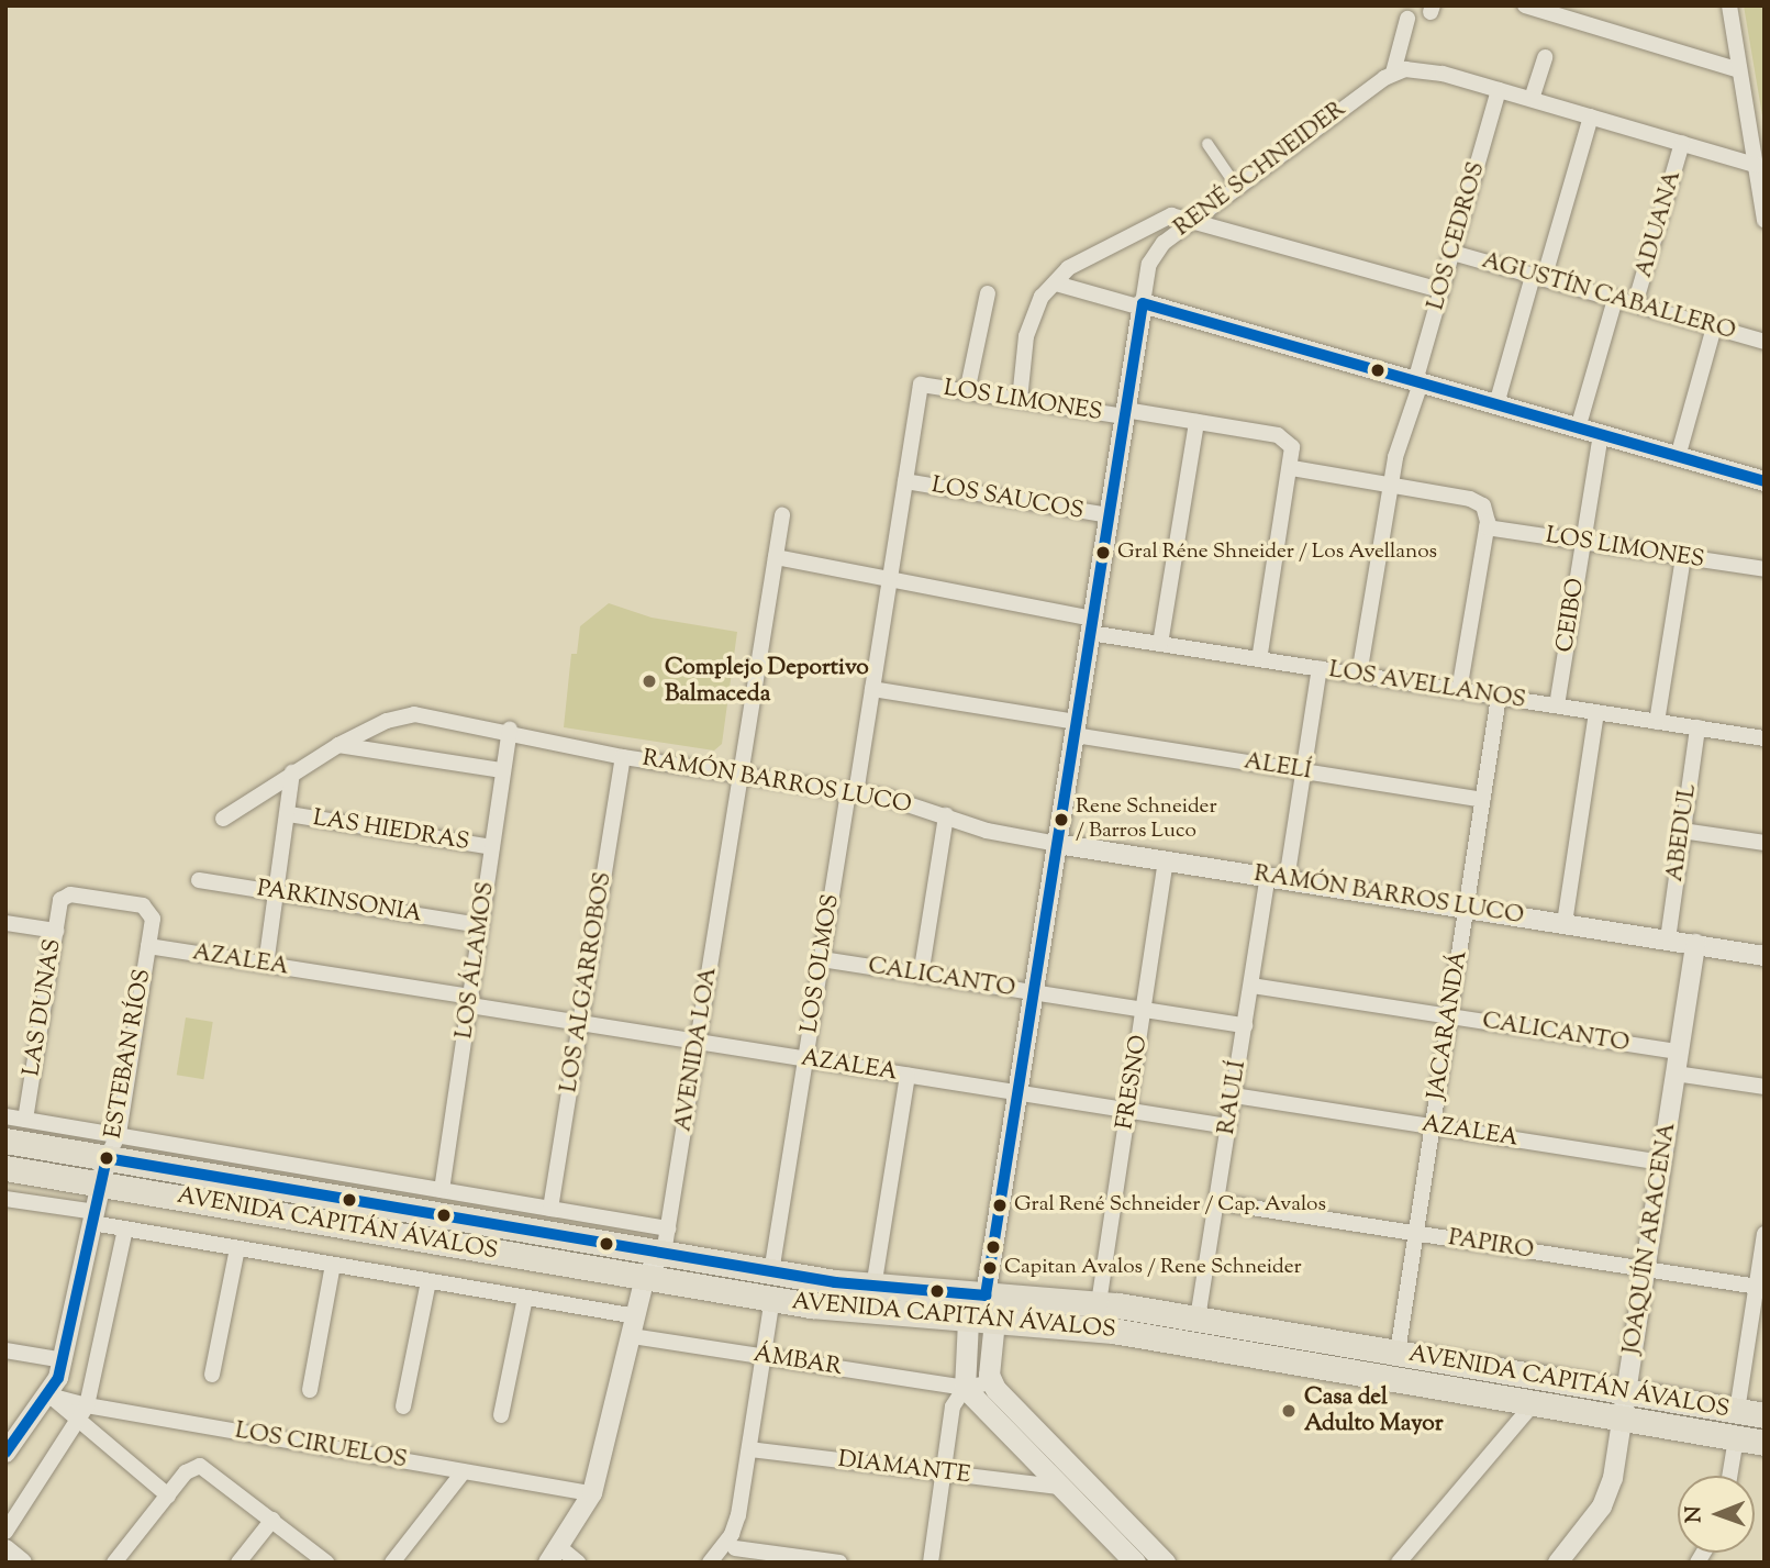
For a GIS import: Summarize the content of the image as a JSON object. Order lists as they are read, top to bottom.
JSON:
{
  "streets": {
    "highway": ["AVENIDA CAPITÁN ÁVALOS"],
    "street": [
      "RENÉ SCHNEIDER",
      "ADUANA",
      "LOS CEDROS",
      "AGUSTÍN CABALLERO",
      "LOS LIMONES",
      "LOS SAUCOS",
      "CEIBO",
      "LOS AVELLANOS",
      "ALELÍ",
      "RAMÓN BARROS LUCO",
      "LAS HIEDRAS",
      "ABEDUL",
      "PARKINSONIA",
      "AZALEA",
      "LOS ÁLAMOS",
      "LOS OLMOS",
      "CALICANTO",
      "LOS ALGARROBOS",
      "LAS DUNAS",
      "JACARANDÁ",
      "AVENIDA LOA",
      "ESTEBAN RÍOS",
      "FRESNO",
      "RAULÍ",
      "JOAQUÍN ARACENA",
      "PAPIRO",
      "ÁMBAR",
      "LOS CIRUELOS",
      "DIAMANTE"
    ]
  },
  "crossings": [
    ["RENÉ SCHNEIDER", "LOS LIMONES"],
    ["RENÉ SCHNEIDER", "LOS SAUCOS"],
    ["RENÉ SCHNEIDER", "LOS AVELLANOS"],
    ["RENÉ SCHNEIDER", "ALELÍ"],
    ["RENÉ SCHNEIDER", "RAMÓN BARROS LUCO"],
    ["RENÉ SCHNEIDER", "AZALEA"],
    ["RENÉ SCHNEIDER", "CALICANTO"],
    ["RENÉ SCHNEIDER", "AVENIDA CAPITÁN ÁVALOS"],
    ["ADUANA", "AGUSTÍN CABALLERO"],
    ["LOS CEDROS", "AGUSTÍN CABALLERO"],
    ["LOS CEDROS", "LOS AVELLANOS"],
    ["LOS LIMONES", "CEIBO"],
    ["LOS LIMONES", "LOS OLMOS"],
    ["LOS SAUCOS", "LOS OLMOS"],
    ["CEIBO", "LOS AVELLANOS"],
    ["LOS AVELLANOS", "ABEDUL"],
    ["LOS AVELLANOS", "LOS OLMOS"],
    ["LOS AVELLANOS", "JACARANDÁ"],
    ["LOS AVELLANOS", "AVENIDA LOA"],
    ["LOS AVELLANOS", "RAULÍ"],
    ["ALELÍ", "LOS OLMOS"],
    ["ALELÍ", "JACARANDÁ"],
    ["ALELÍ", "RAULÍ"],
    ["RAMÓN BARROS LUCO", "ABEDUL"],
    ["RAMÓN BARROS LUCO", "LOS ÁLAMOS"],
    ["RAMÓN BARROS LUCO", "LOS OLMOS"],
    ["RAMÓN BARROS LUCO", "LOS ALGARROBOS"],
    ["RAMÓN BARROS LUCO", "JACARANDÁ"],
    ["RAMÓN BARROS LUCO", "AVENIDA LOA"],
    ["RAMÓN BARROS LUCO", "FRESNO"],
    ["RAMÓN BARROS LUCO", "RAULÍ"],
    ["RAMÓN BARROS LUCO", "JOAQUÍN ARACENA"],
    ["LAS HIEDRAS", "LOS ÁLAMOS"],
    ["PARKINSONIA", "LOS ÁLAMOS"],
    ["AZALEA", "LOS ÁLAMOS"],
    ["AZALEA", "LOS OLMOS"],
    ["AZALEA", "LOS ALGARROBOS"],
    ["AZALEA", "JACARANDÁ"],
    ["AZALEA", "AVENIDA LOA"],
    ["AZALEA", "ESTEBAN RÍOS"],
    ["AZALEA", "FRESNO"],
    ["AZALEA", "RAULÍ"],
    ["AZALEA", "JOAQUÍN ARACENA"],
    ["LOS OLMOS", "CALICANTO"],
    ["LOS OLMOS", "AVENIDA CAPITÁN ÁVALOS"],
    ["CALICANTO", "JACARANDÁ"],
    ["CALICANTO", "FRESNO"],
    ["CALICANTO", "RAULÍ"],
    ["CALICANTO", "JOAQUÍN ARACENA"],
    ["LAS DUNAS", "ESTEBAN RÍOS"],
    ["JACARANDÁ", "AVENIDA CAPITÁN ÁVALOS"],
    ["JACARANDÁ", "PAPIRO"],
    ["AVENIDA LOA", "AVENIDA CAPITÁN ÁVALOS"],
    ["AVENIDA LOA", "ÁMBAR"],
    ["AVENIDA LOA", "LOS CIRUELOS"],
    ["ESTEBAN RÍOS", "AVENIDA CAPITÁN ÁVALOS"],
    ["ESTEBAN RÍOS", "LOS CIRUELOS"],
    ["FRESNO", "AVENIDA CAPITÁN ÁVALOS"],
    ["RAULÍ", "AVENIDA CAPITÁN ÁVALOS"],
    ["RAULÍ", "PAPIRO"],
    ["AVENIDA CAPITÁN ÁVALOS", "JOAQUÍN ARACENA"],
    ["AVENIDA CAPITÁN ÁVALOS", "ÁMBAR"],
    ["JOAQUÍN ARACENA", "PAPIRO"]
  ],
  "places": [
    "Gral Réne Shneider / Los Avellanos",
    "Complejo Deportivo Balmaceda",
    "Rene Schneider / Barros Luco",
    "Gral René Schneider / Cap. Avalos",
    "Capitan Avalos / Rene Schneider",
    "Casa del Adulto Mayor"
  ],
  "north": "left"
}
